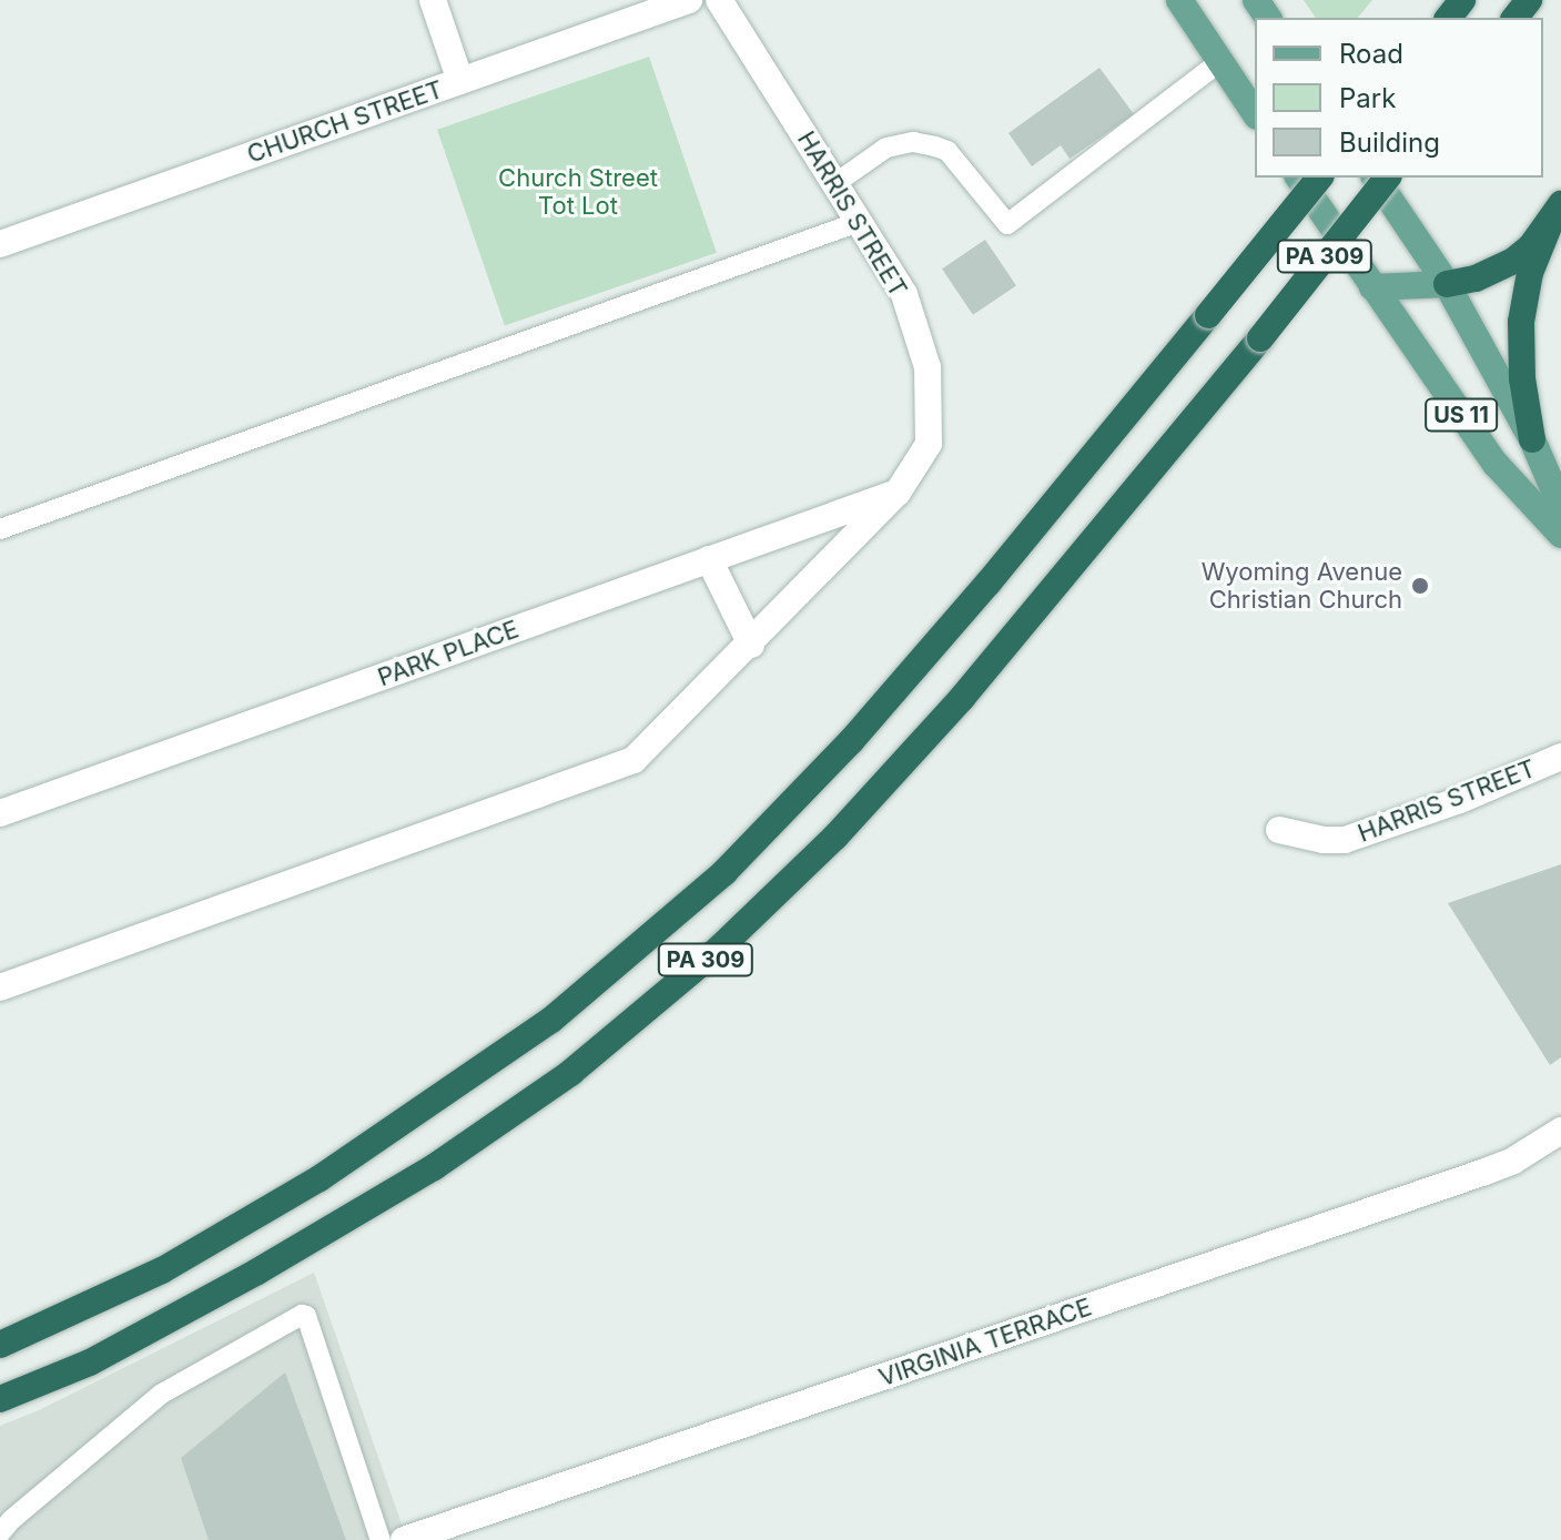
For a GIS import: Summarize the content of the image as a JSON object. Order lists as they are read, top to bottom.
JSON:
{
  "streets": {
    "highway": ["PA 309"],
    "main road": ["US 11"],
    "street": [
      "CHURCH STREET",
      "HARRIS STREET",
      "PARK PLACE",
      "VIRGINIA TERRACE"
    ]
  },
  "crossings": [
    ["HARRIS STREET", "PARK PLACE"]
  ],
  "parks": ["Church Street Tot Lot"],
  "places": ["Wyoming Avenue Christian Church"],
  "legend": ["Road", "Park", "Building"]
}
